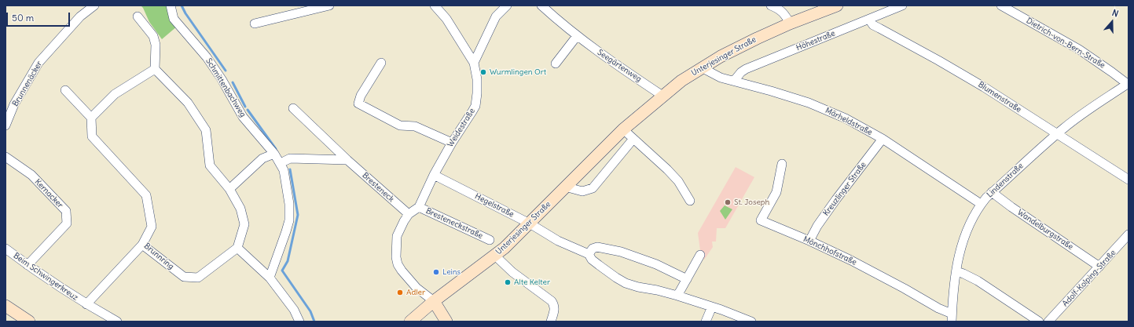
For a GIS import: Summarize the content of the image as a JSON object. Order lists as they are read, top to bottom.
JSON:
{
  "streets": {
    "main road": ["Unterjesinger Straße"],
    "street": [
      "Höhestraße",
      "Dietrich-von-Bern-Straße",
      "Seegärtenweg",
      "Brunnenäcker",
      "Schmittenbachweg",
      "Blumenstraße",
      "Märheldstraße",
      "Weidestraße",
      "Lindenstraße",
      "Bresteneck",
      "Kreuzlinger Straße",
      "Kernacker",
      "Hegelstraße",
      "Bresteneckstraße",
      "Wandelburgstraße",
      "Mönchhofstraße",
      "Brunnring",
      "Beim Schwingerkreuz",
      "Adolf-Kolping-Straße"
    ]
  },
  "crossings": [
    ["Höhestraße", "Blumenstraße"],
    ["Höhestraße", "Märheldstraße"],
    ["Dietrich-von-Bern-Straße", "Lindenstraße"],
    ["Unterjesinger Straße", "Seegärtenweg"],
    ["Unterjesinger Straße", "Märheldstraße"],
    ["Unterjesinger Straße", "Hegelstraße"],
    ["Blumenstraße", "Lindenstraße"],
    ["Märheldstraße", "Lindenstraße"],
    ["Märheldstraße", "Kreuzlinger Straße"],
    ["Weidestraße", "Hegelstraße"],
    ["Weidestraße", "Bresteneckstraße"],
    ["Lindenstraße", "Wandelburgstraße"],
    ["Lindenstraße", "Mönchhofstraße"],
    ["Kreuzlinger Straße", "Mönchhofstraße"],
    ["Kernacker", "Beim Schwingerkreuz"],
    ["Wandelburgstraße", "Adolf-Kolping-Straße"],
    ["Brunnring", "Beim Schwingerkreuz"]
  ],
  "places": [
    "Wurmlingen Ort",
    "St. Joseph",
    "Leins",
    "Alte Kelter",
    "Adler"
  ],
  "scale_bar": "50 m",
  "north": "top"
}
